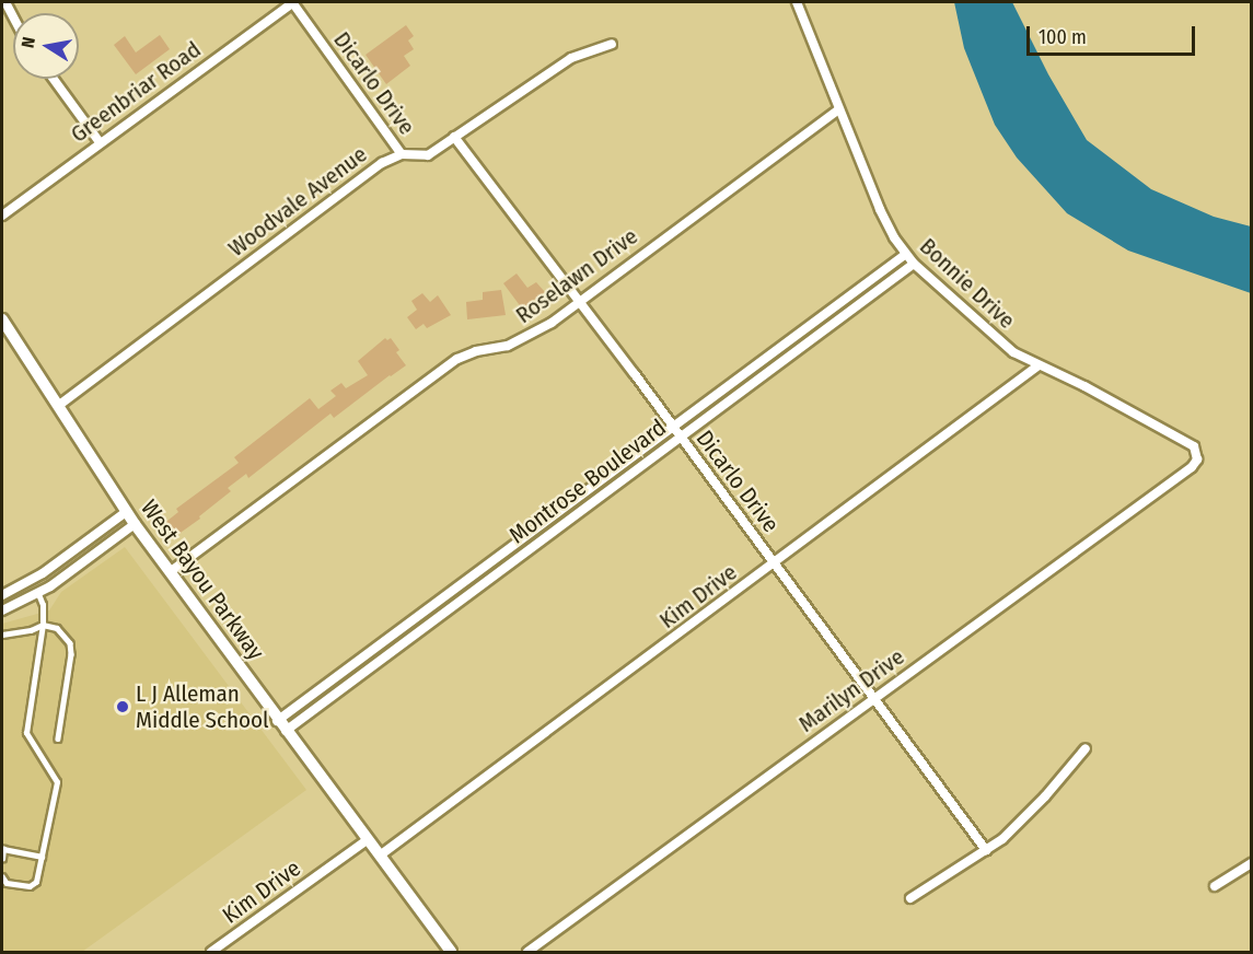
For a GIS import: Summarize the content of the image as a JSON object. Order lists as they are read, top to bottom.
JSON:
{
  "streets": {
    "street": [
      "Dicarlo Drive",
      "Greenbriar Road",
      "Woodvale Avenue",
      "Roselawn Drive",
      "Bonnie Drive",
      "Montrose Boulevard",
      "West Bayou Parkway",
      "Kim Drive",
      "Marilyn Drive"
    ]
  },
  "crossings": [
    ["Dicarlo Drive", "Greenbriar Road"],
    ["Dicarlo Drive", "Woodvale Avenue"],
    ["Dicarlo Drive", "Roselawn Drive"],
    ["Dicarlo Drive", "Montrose Boulevard"],
    ["Dicarlo Drive", "Kim Drive"],
    ["Dicarlo Drive", "Marilyn Drive"],
    ["Woodvale Avenue", "West Bayou Parkway"],
    ["Roselawn Drive", "Bonnie Drive"],
    ["Roselawn Drive", "West Bayou Parkway"],
    ["Bonnie Drive", "Montrose Boulevard"],
    ["Bonnie Drive", "Kim Drive"],
    ["Bonnie Drive", "Marilyn Drive"],
    ["Montrose Boulevard", "West Bayou Parkway"],
    ["West Bayou Parkway", "Kim Drive"]
  ],
  "places": ["L J Alleman Middle School"],
  "scale_bar": "100 m",
  "north": "left"
}
